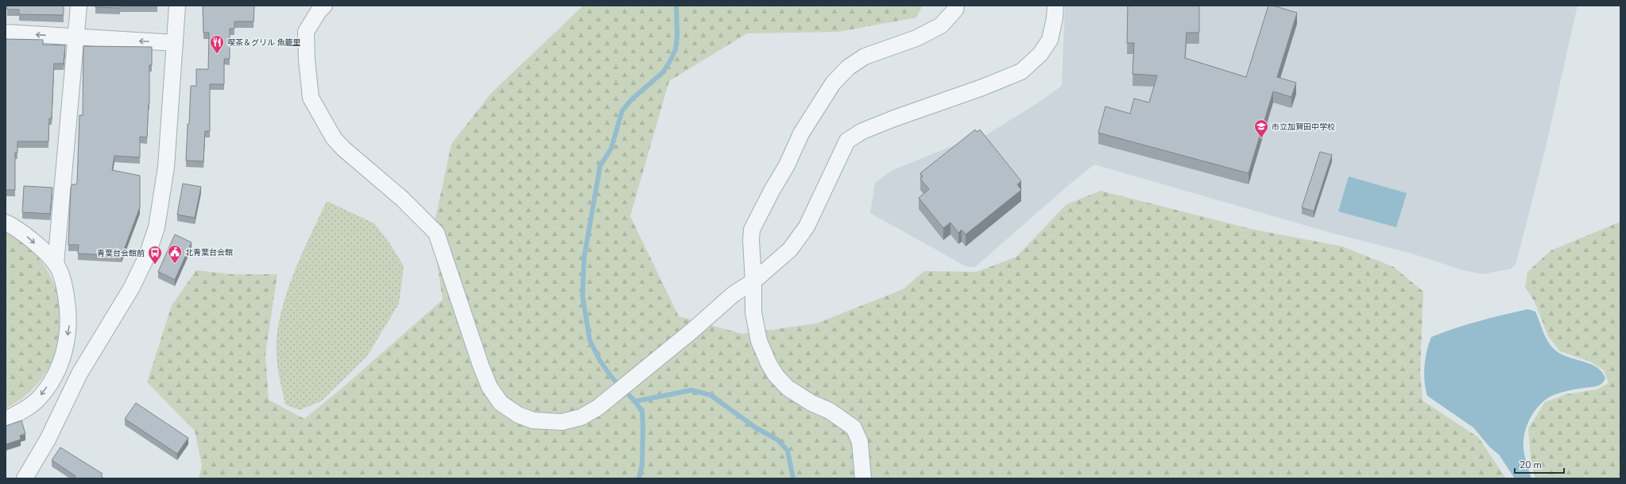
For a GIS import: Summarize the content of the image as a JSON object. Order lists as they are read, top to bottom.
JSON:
{
  "places": {
    "restaurant": ["喫茶＆グリル 魚籠里"],
    "school or university": ["市立加賀田中学校"],
    "public building": ["北青葉台会館"],
    "bus stop": ["青葉台会館前"]
  },
  "scale_bar": "20 m"
}
